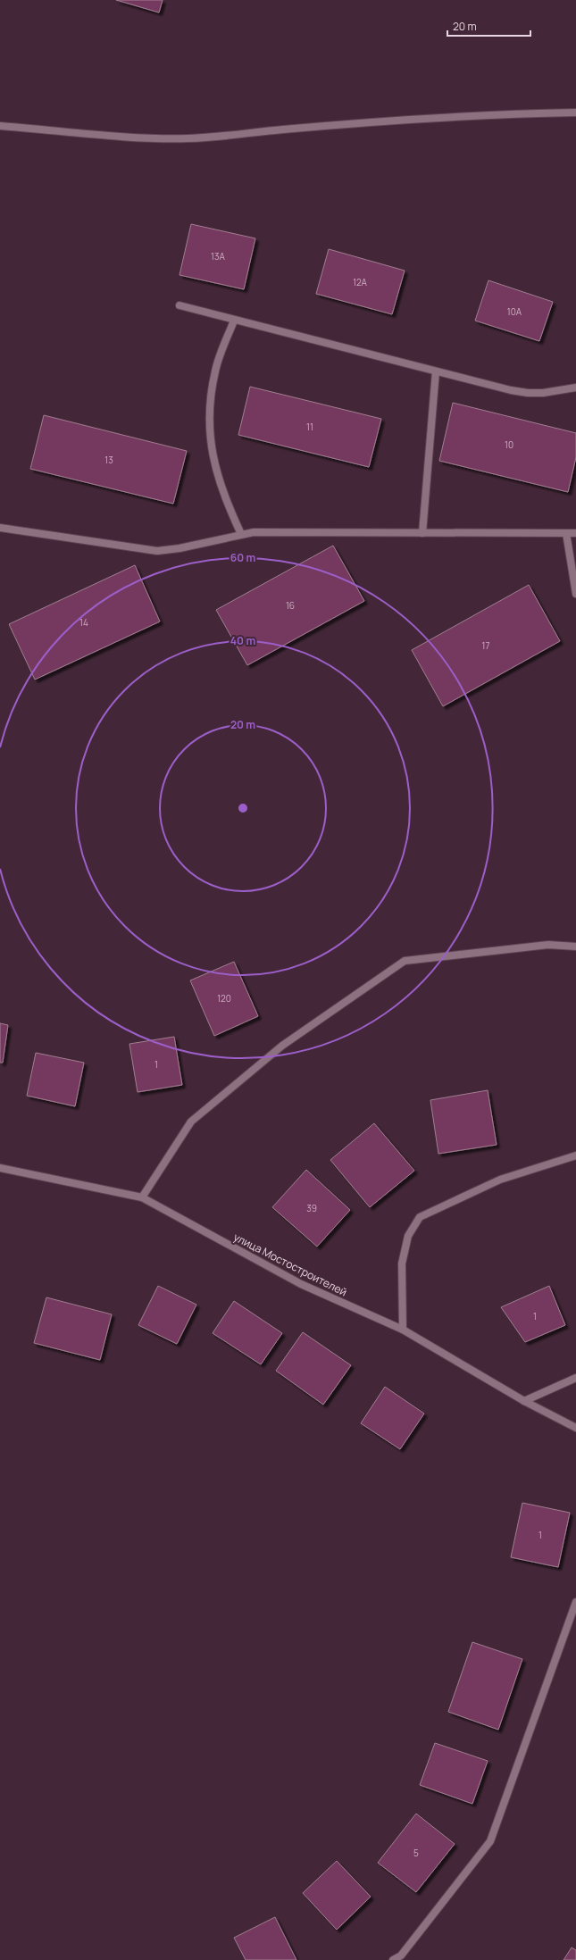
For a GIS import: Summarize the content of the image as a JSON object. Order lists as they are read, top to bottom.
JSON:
{
  "streets": {
    "street": ["улица Мостостроителей"]
  },
  "house_numbers": [
    "13А",
    "12А",
    "10А",
    "11",
    "10",
    "13",
    "16",
    "14",
    "17",
    "120",
    "1",
    "39",
    "1",
    "1",
    "5"
  ],
  "scale_bar": "20 m",
  "rings": ["60 m", "40 m", "20 m"]
}
